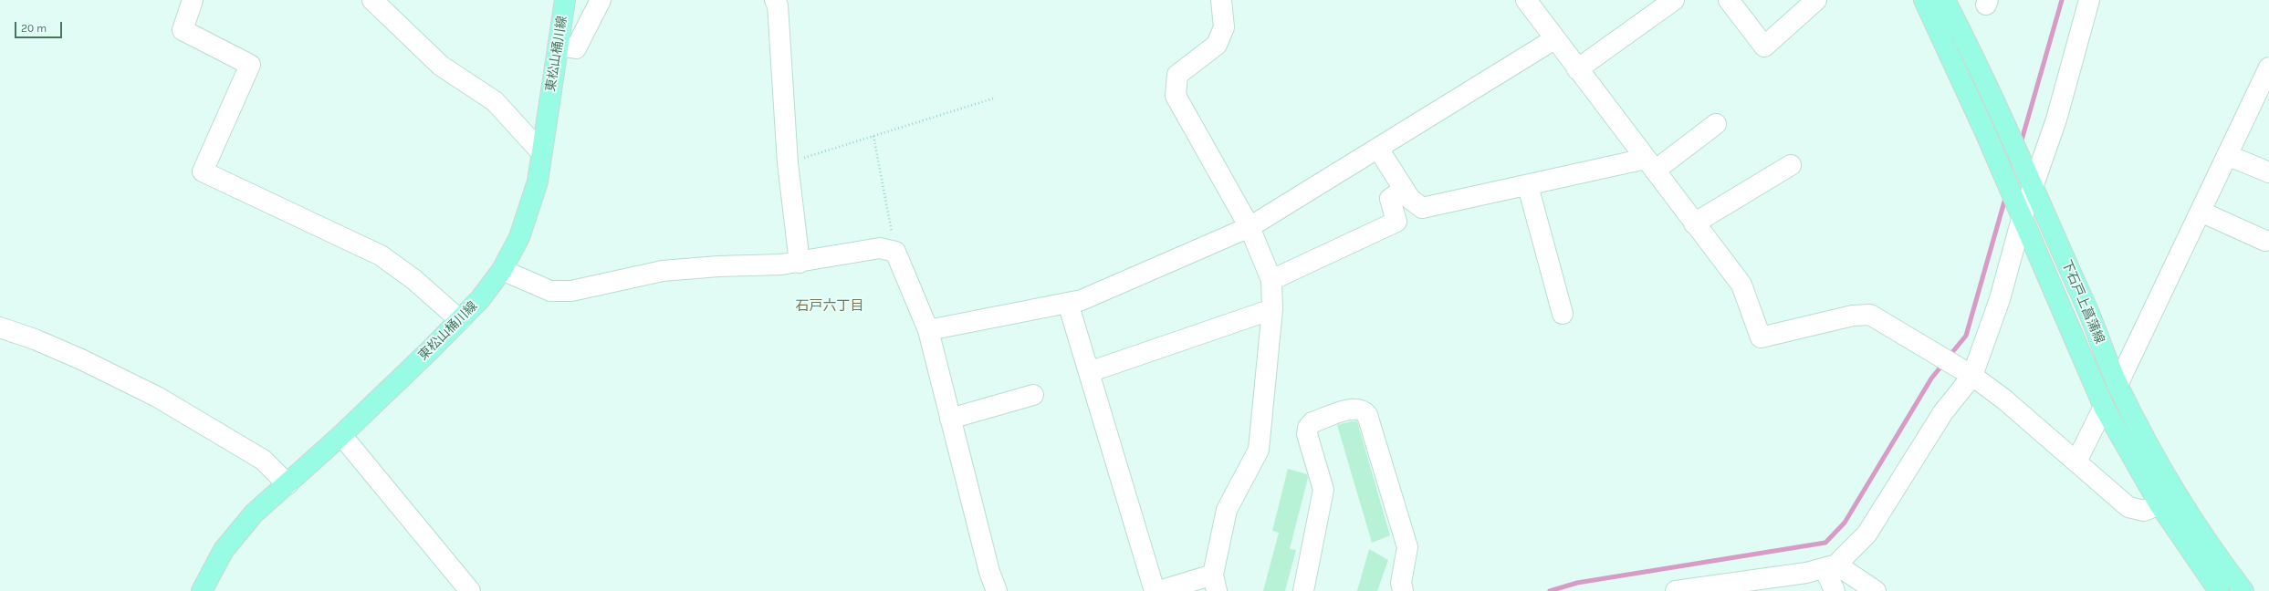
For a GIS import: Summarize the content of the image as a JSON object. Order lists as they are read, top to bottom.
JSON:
{
  "streets": {
    "main road": ["東松山桶川線", "下石戸上菖蒲線"]
  },
  "districts": ["石戸六丁目"],
  "scale_bar": "20 m"
}
